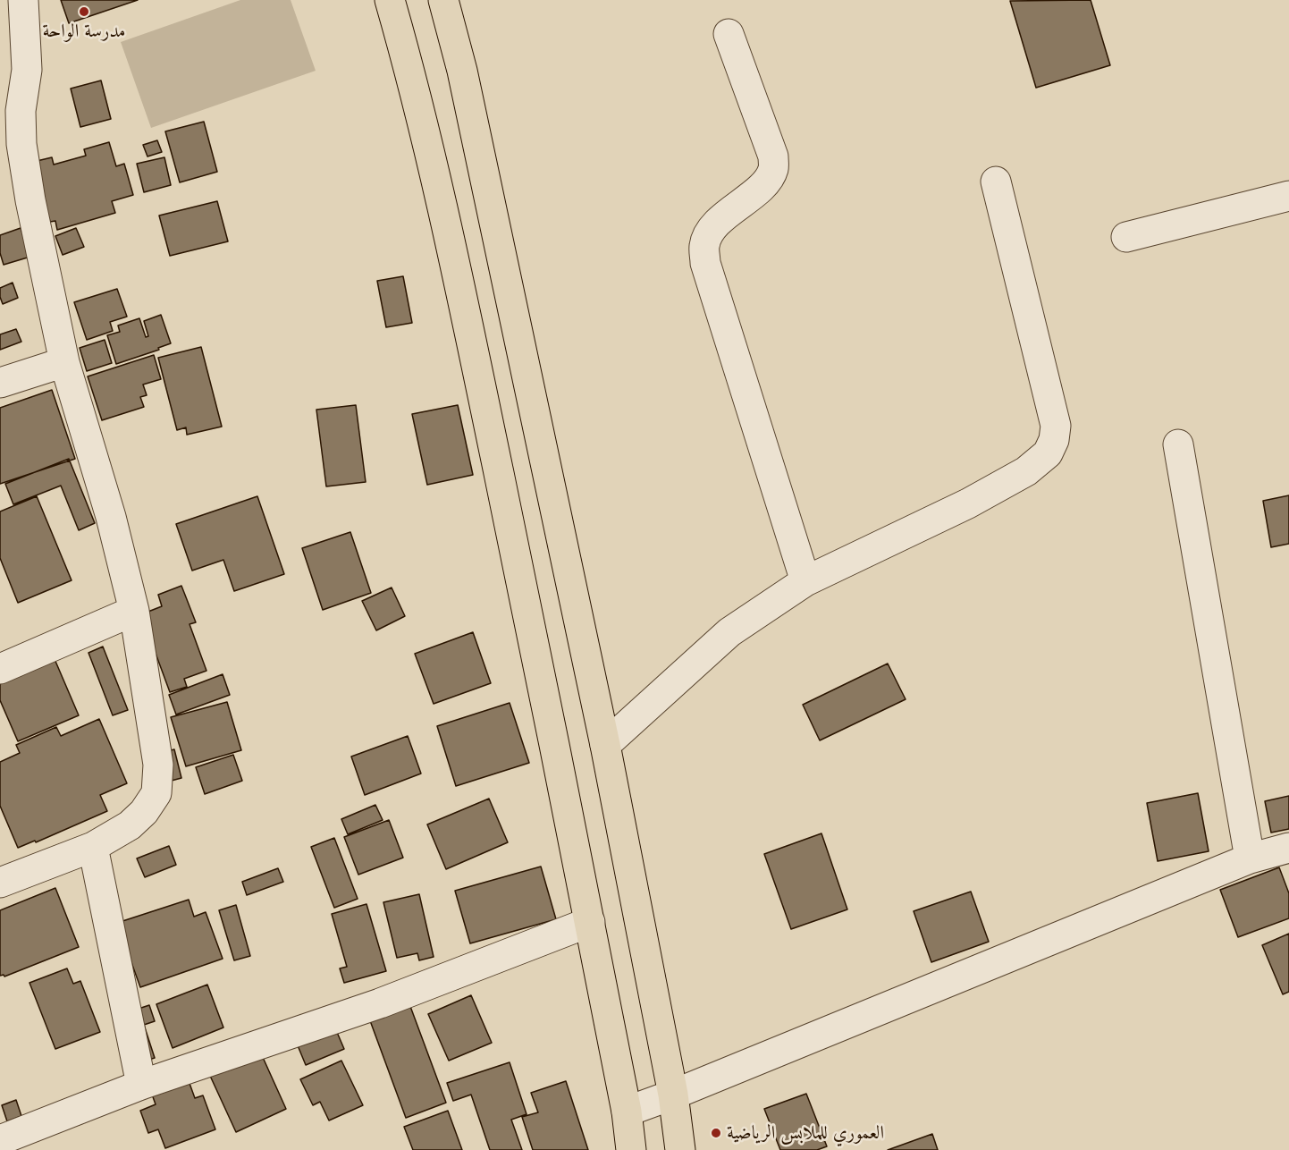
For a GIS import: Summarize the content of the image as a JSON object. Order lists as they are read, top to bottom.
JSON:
{
  "places": ["مدرسة الواحة", "العموري للملابس الرياضية"]
}
